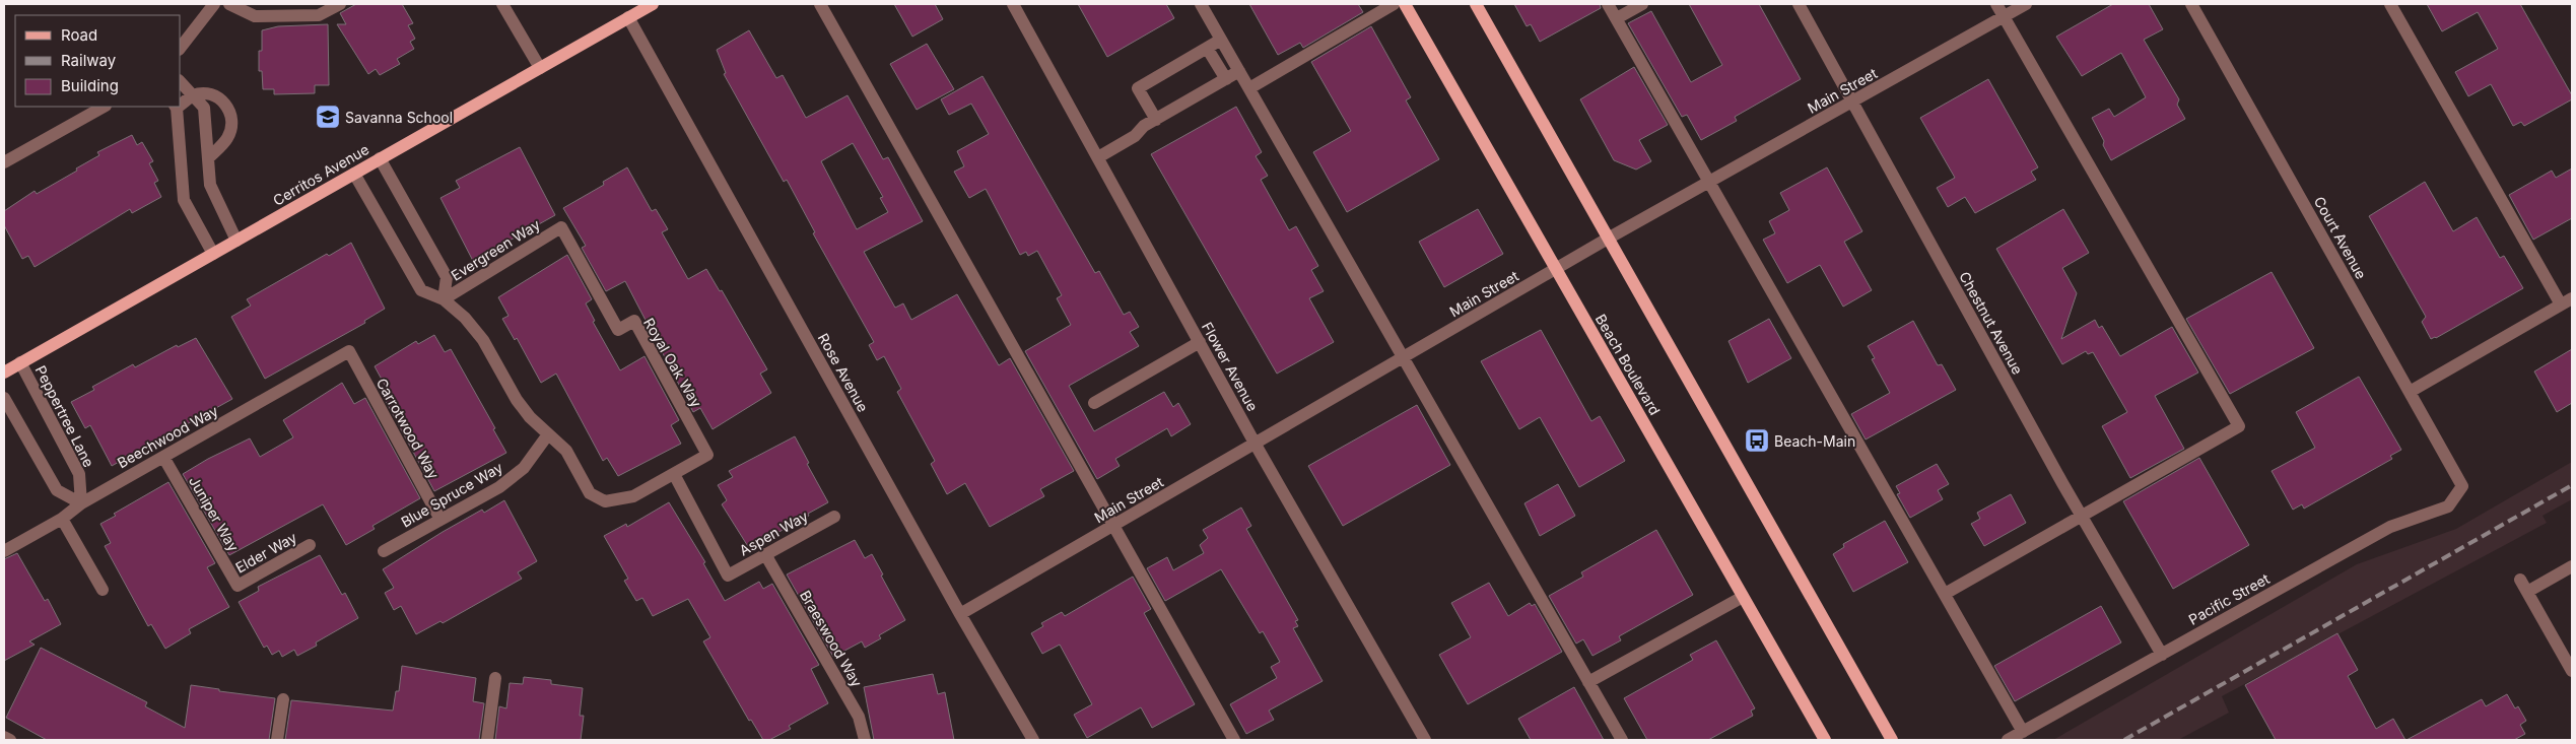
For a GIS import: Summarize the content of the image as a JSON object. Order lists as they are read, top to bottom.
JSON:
{
  "streets": {
    "main road": ["Cerritos Avenue", "Beach Boulevard"],
    "street": [
      "Main Street",
      "Court Avenue",
      "Evergreen Way",
      "Chestnut Avenue",
      "Royal Oak Way",
      "Flower Avenue",
      "Rose Avenue",
      "Peppertree Lane",
      "Carrotwood Way",
      "Beechwood Way",
      "Blue Spruce Way",
      "Juniper Way",
      "Aspen Way",
      "Elder Way",
      "Pacific Street",
      "Braeswood Way"
    ]
  },
  "crossings": [
    ["Main Street", "Chestnut Avenue"],
    ["Main Street", "Beach Boulevard"],
    ["Main Street", "Flower Avenue"],
    ["Main Street", "Rose Avenue"],
    ["Cerritos Avenue", "Rose Avenue"],
    ["Cerritos Avenue", "Peppertree Lane"],
    ["Court Avenue", "Pacific Street"],
    ["Evergreen Way", "Royal Oak Way"],
    ["Chestnut Avenue", "Pacific Street"],
    ["Royal Oak Way", "Aspen Way"],
    ["Peppertree Lane", "Beechwood Way"],
    ["Carrotwood Way", "Beechwood Way"],
    ["Carrotwood Way", "Blue Spruce Way"],
    ["Beechwood Way", "Juniper Way"],
    ["Juniper Way", "Elder Way"],
    ["Aspen Way", "Braeswood Way"]
  ],
  "places": {
    "school or university": ["Savanna School"],
    "bus stop": ["Beach-Main"]
  },
  "legend": ["Road", "Railway", "Building"]
}
